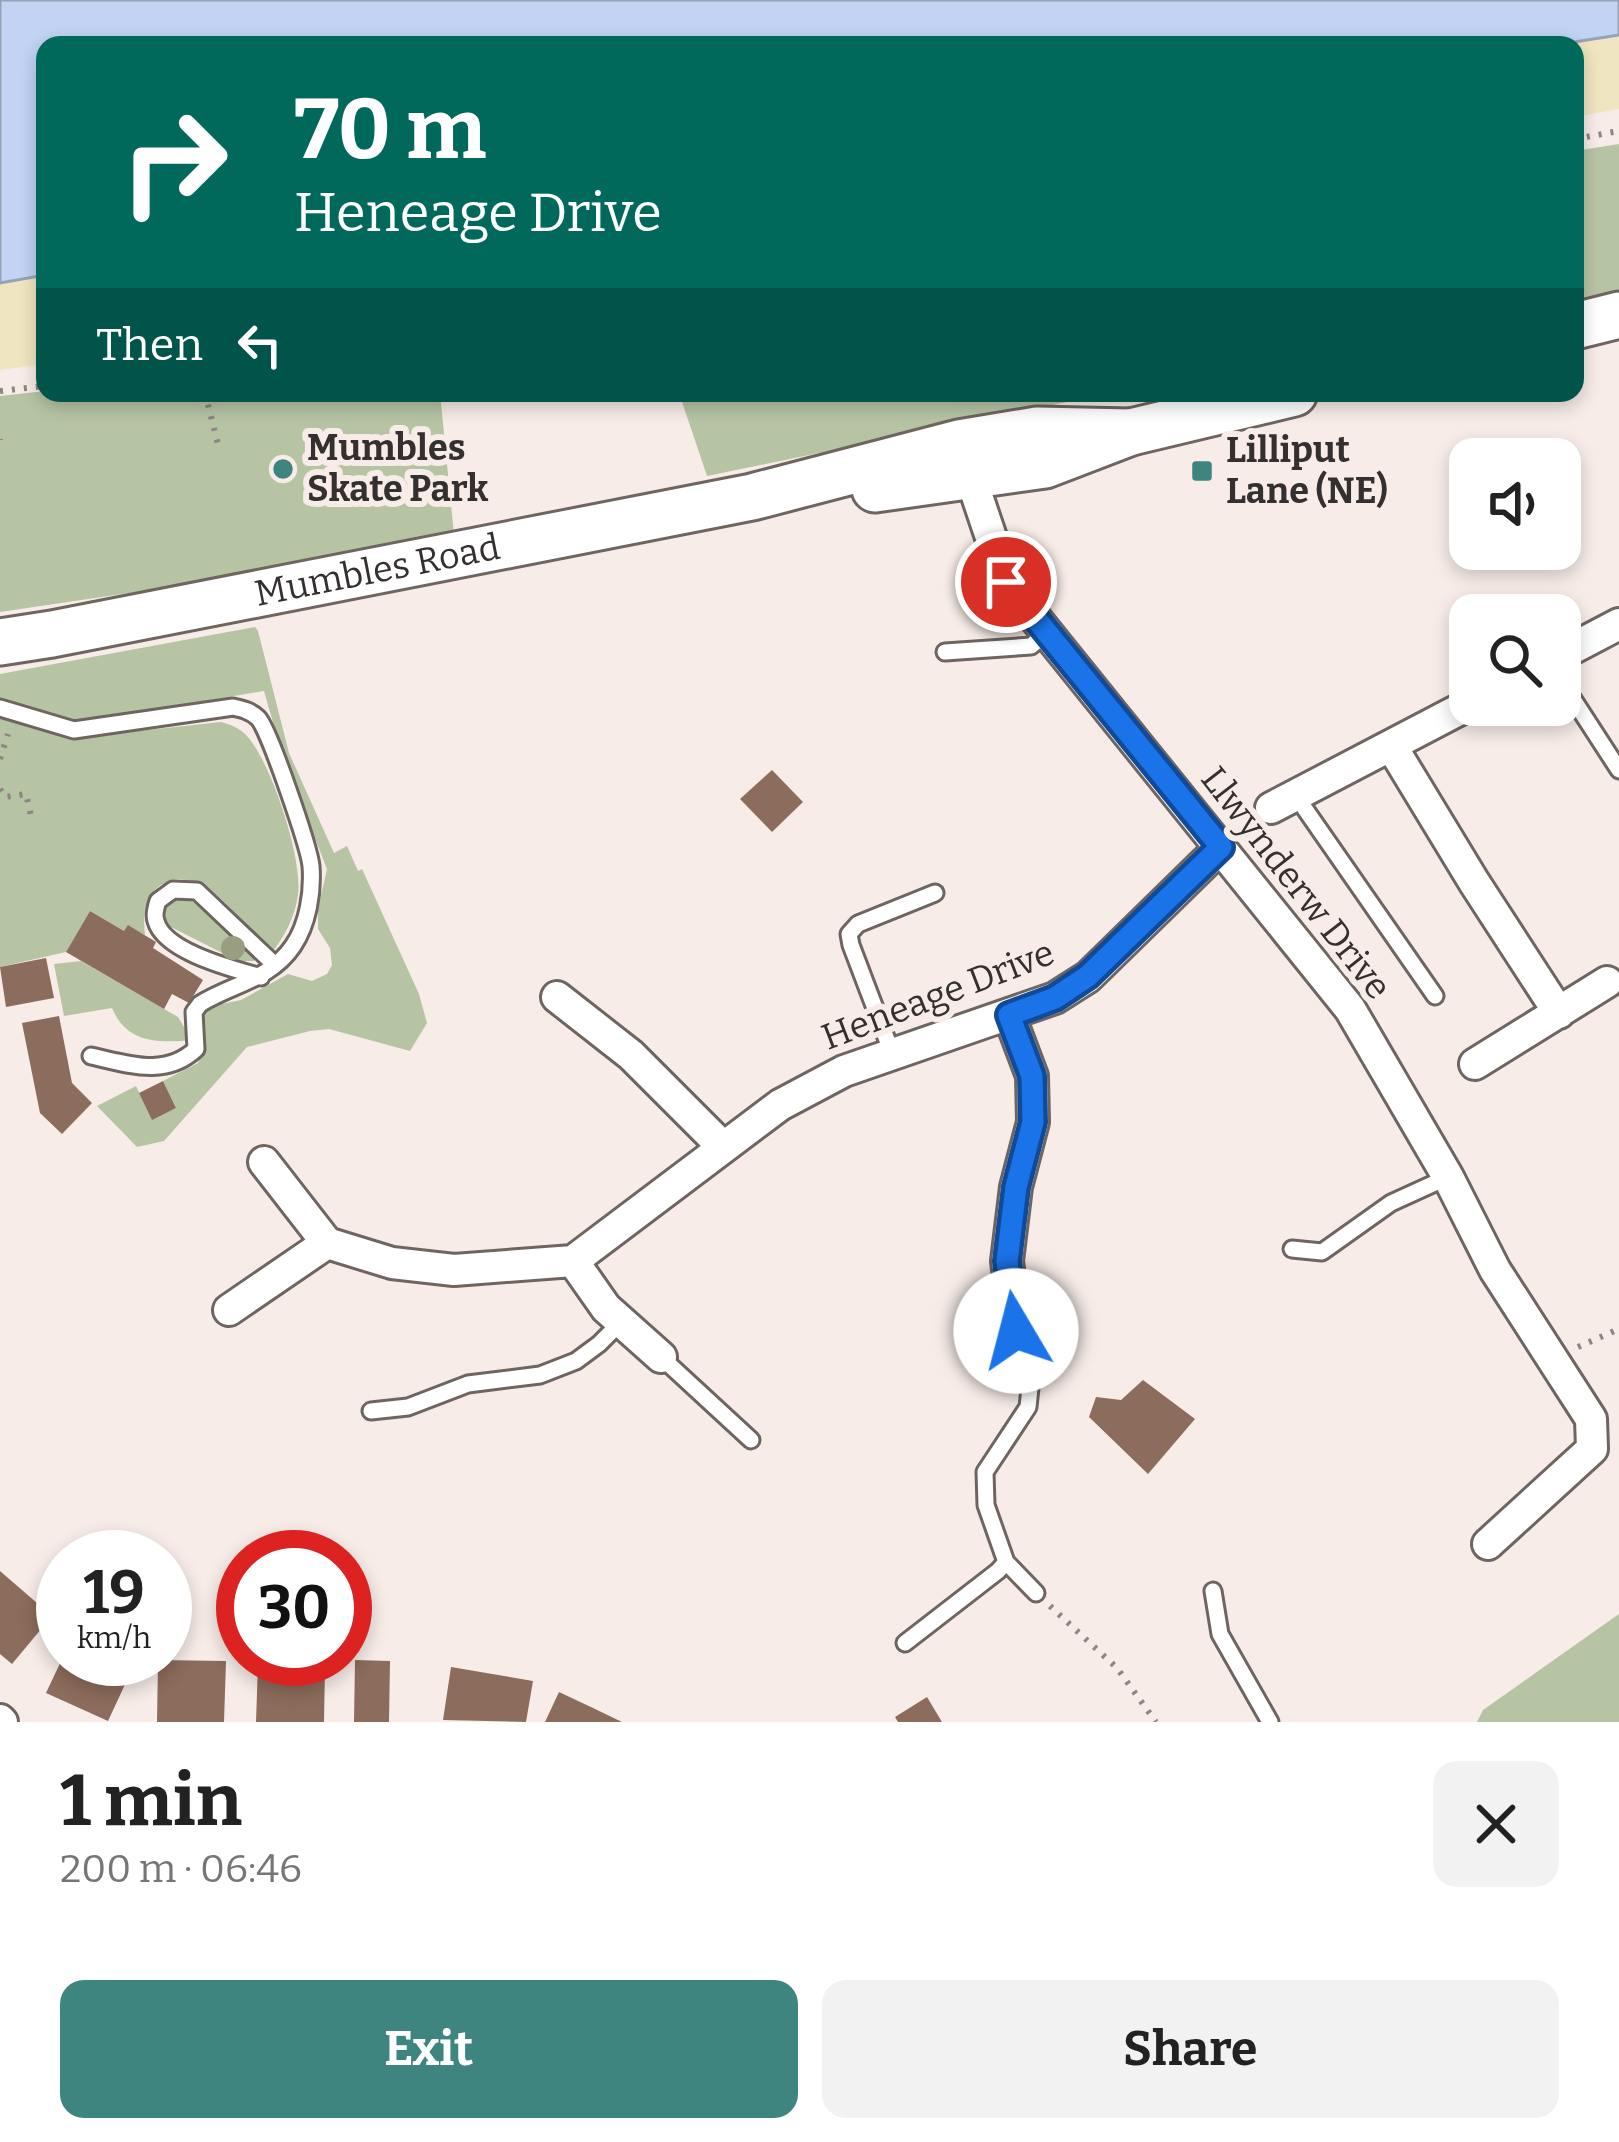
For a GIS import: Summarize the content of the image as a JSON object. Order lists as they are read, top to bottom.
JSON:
{
  "streets": {
    "main road": ["Mumbles Road"],
    "street": ["Llwynderw Drive", "Heneage Drive"]
  },
  "crossings": [
    ["Mumbles Road", "Llwynderw Drive"],
    ["Llwynderw Drive", "Heneage Drive"]
  ],
  "places": {
    "other": ["Mumbles Skate Park"],
    "transit": ["Lilliput Lane (NE)"]
  },
  "page": {
    "turn": ["70 m", "Heneage Drive"],
    "then": "Then",
    "speed": "19 km/h",
    "limit": "30",
    "heading": ["1 min", "200 m · 06:46"],
    "buttons": ["Exit", "Share"]
  }
}
